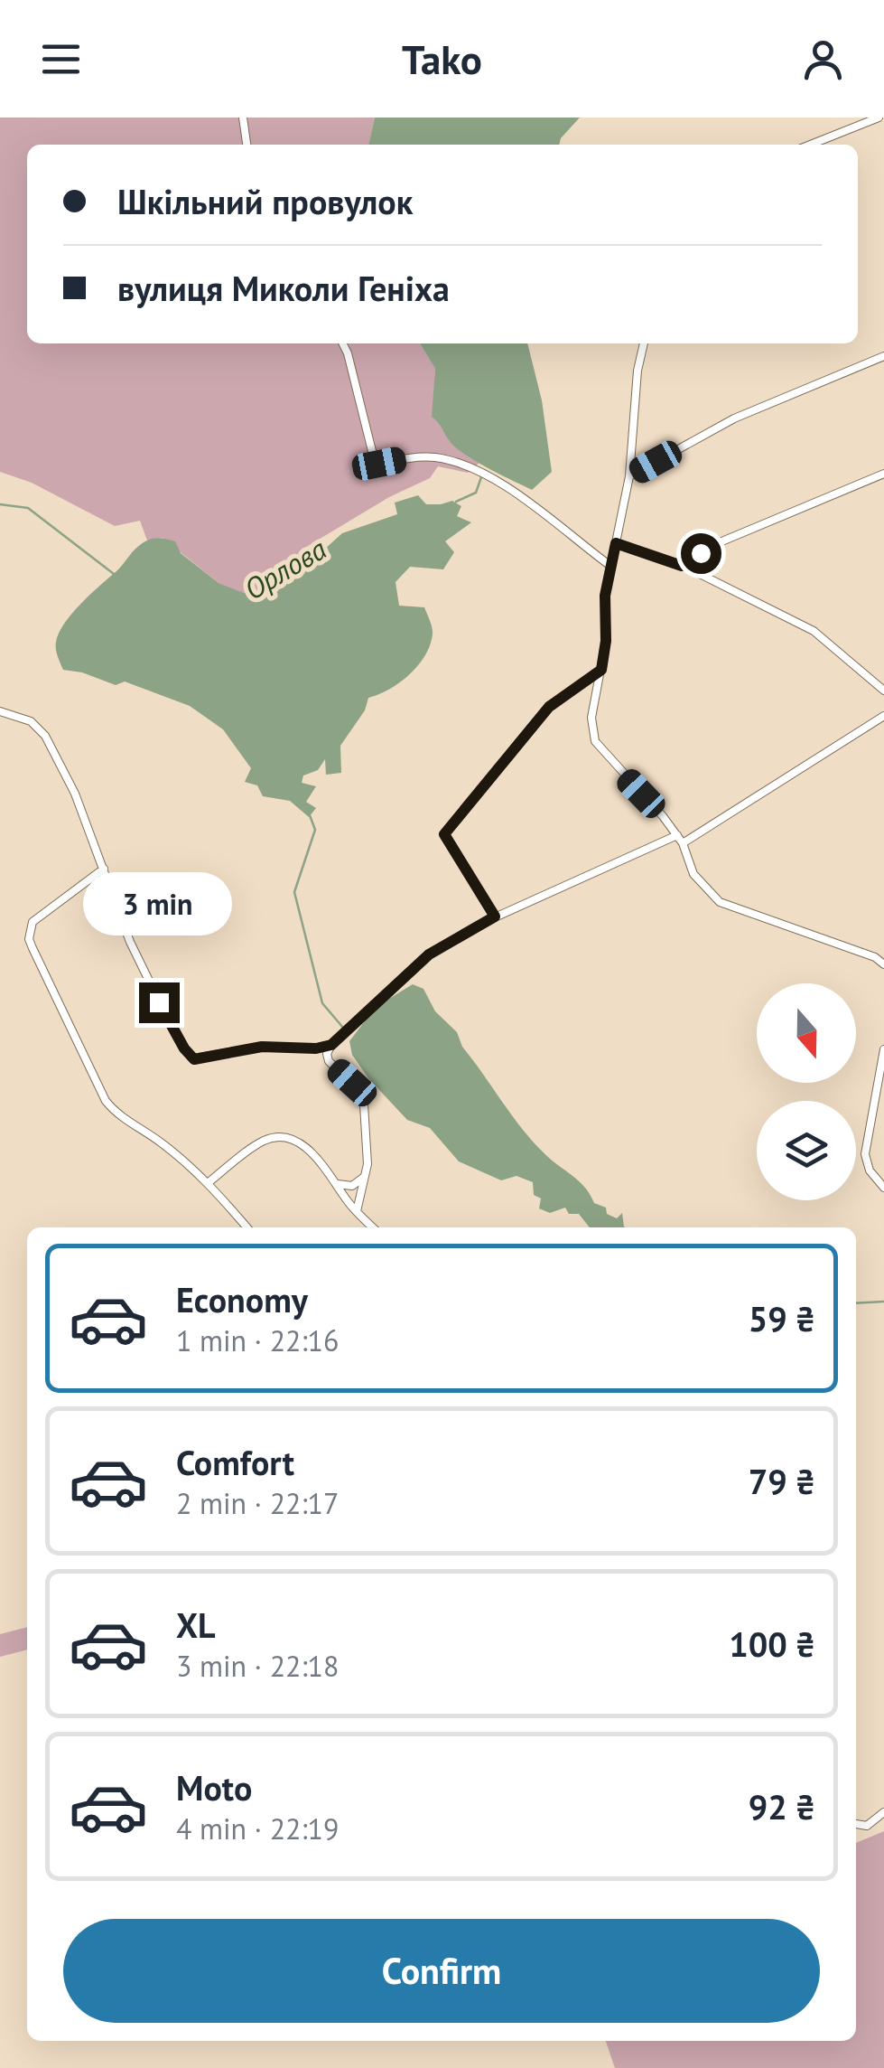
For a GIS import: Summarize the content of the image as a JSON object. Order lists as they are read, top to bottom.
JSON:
{
  "water": ["Орлова"],
  "north": "bottom",
  "page": {
    "header": "Tako",
    "banner": ["Шкільний провулок", "вулиця Миколи Геніха"],
    "bubble": "3 min",
    "list": [
      {
        "name": "Economy",
        "note": "1 min · 22:16",
        "value": "59 ₴"
      },
      {
        "name": "Comfort",
        "note": "2 min · 22:17",
        "value": "79 ₴"
      },
      {
        "name": "XL",
        "note": "3 min · 22:18",
        "value": "100 ₴"
      },
      {
        "name": "Moto",
        "note": "4 min · 22:19",
        "value": "92 ₴"
      }
    ],
    "buttons": "Confirm"
  }
}
